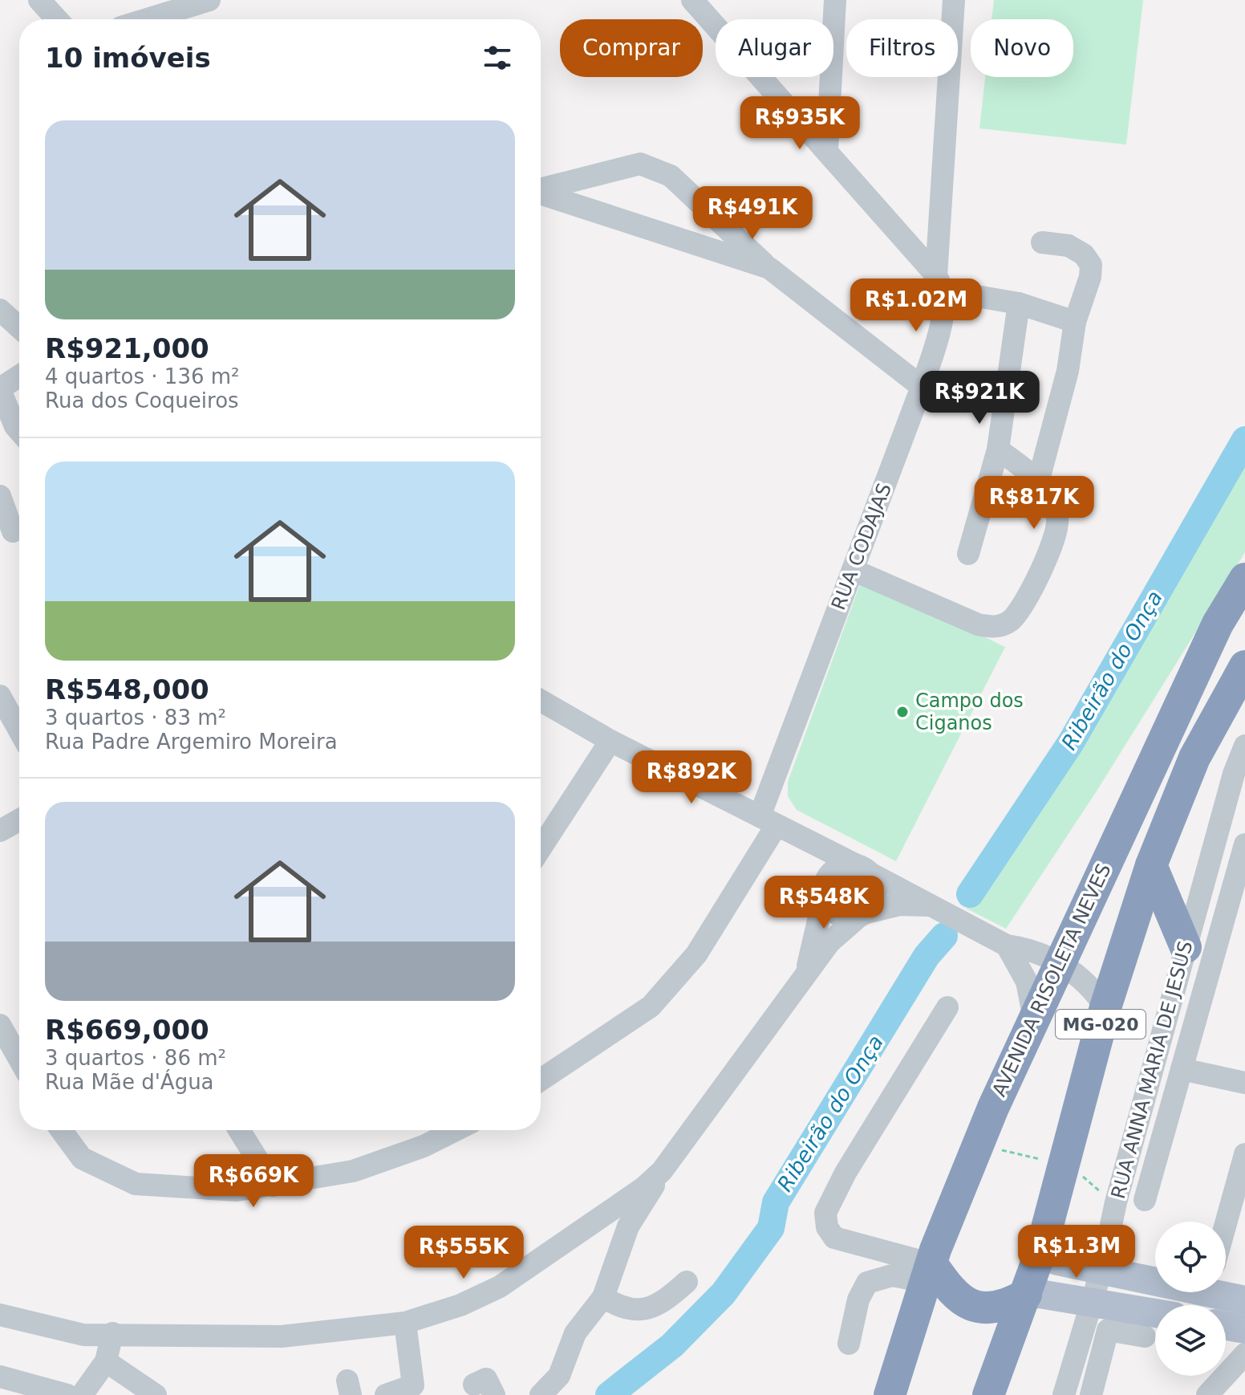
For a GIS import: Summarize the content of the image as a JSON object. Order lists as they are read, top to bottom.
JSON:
{
  "streets": {
    "highway": ["AVENIDA RISOLETA NEVES", "MG-020"],
    "street": ["RUA CODAJAS", "RUA ANNA MARIA DE JESUS"]
  },
  "water": ["Ribeirão do Onça"],
  "places": ["Campo dos Ciganos"],
  "page": {
    "chip": [
      "Comprar",
      "Alugar",
      "Filtros",
      "Novo"
    ],
    "heading": "10 imóveis",
    "price": [
      "R$935K",
      "R$491K",
      "R$1.02M",
      "R$921K",
      "R$817K",
      "R$892K",
      "R$548K",
      "R$669K",
      "R$1.3M",
      "R$555K"
    ],
    "list": [
      {
        "name": "R$921,000",
        "note": "4 quartos · 136 m² · Rua dos Coqueiros"
      },
      {
        "name": "R$548,000",
        "note": "3 quartos · 83 m² · Rua Padre Argemiro Moreira"
      },
      {
        "name": "R$669,000",
        "note": "3 quartos · 86 m² · Rua Mãe d'Água"
      }
    ]
  }
}
